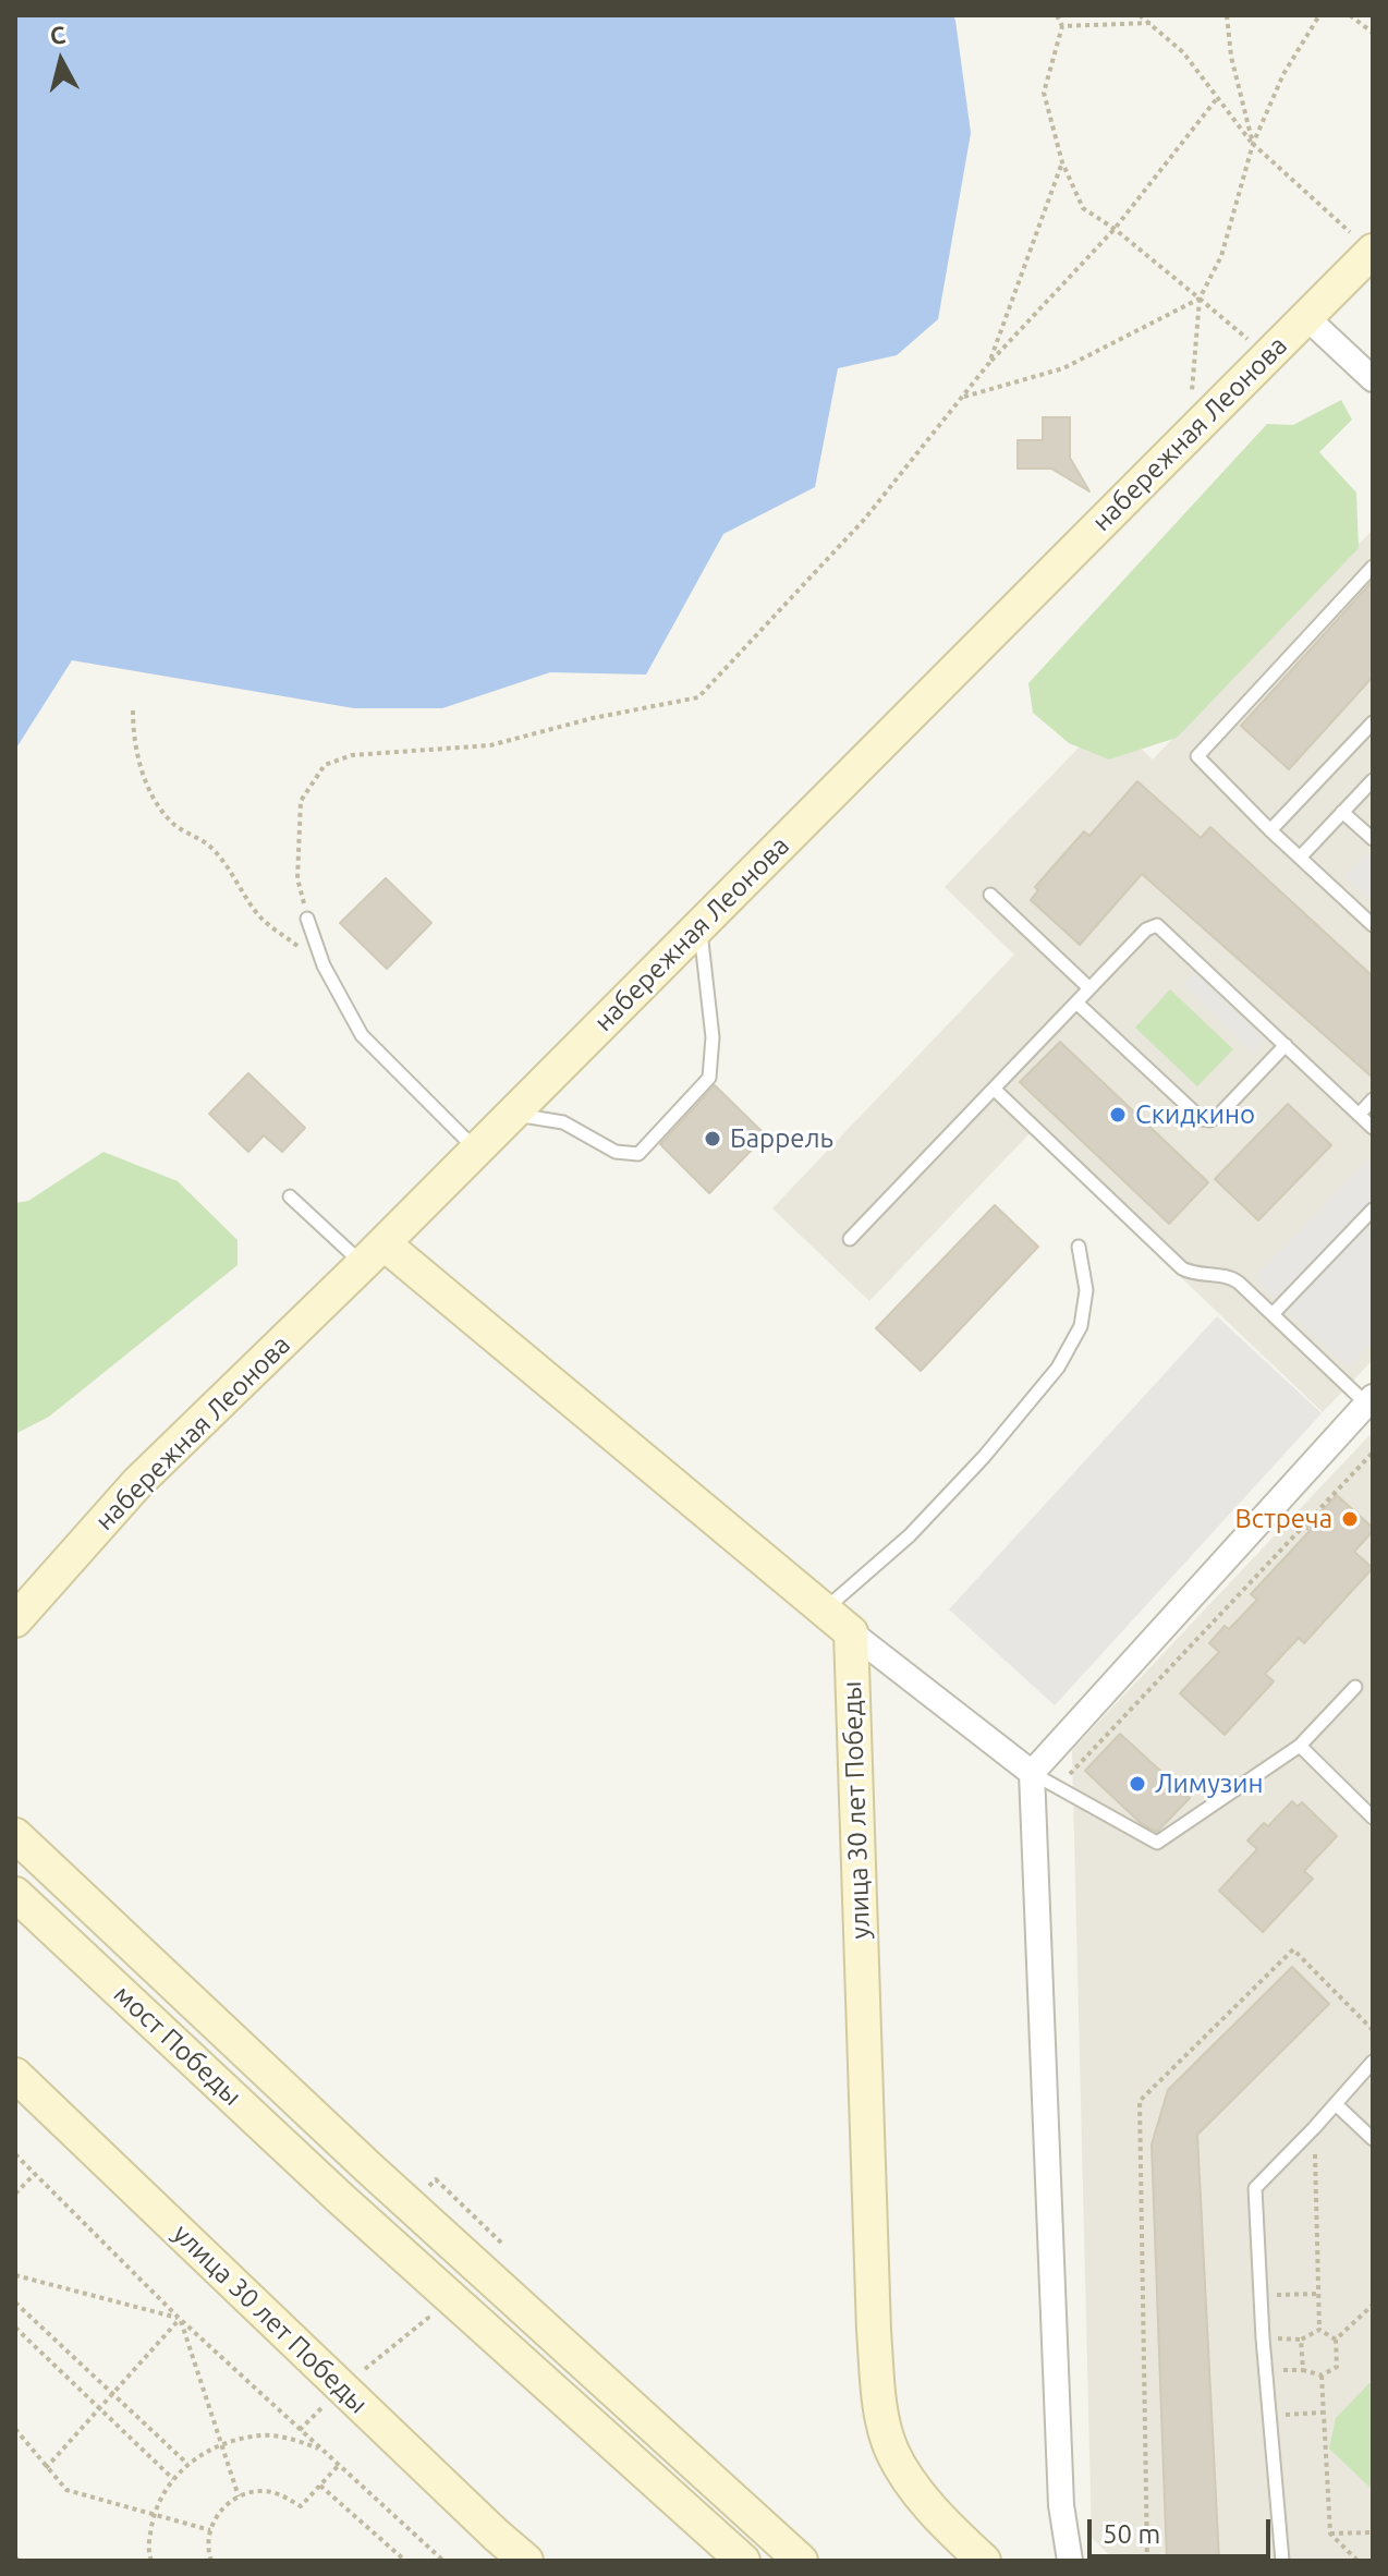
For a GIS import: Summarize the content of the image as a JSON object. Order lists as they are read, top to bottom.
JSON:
{
  "streets": {
    "main road": ["набережная Леонова", "улица 30 лет Победы", "мост Победы"]
  },
  "places": [
    "Скидкино",
    "Баррель",
    "Встреча",
    "Лимузин"
  ],
  "scale_bar": "50 m",
  "north": "top"
}
